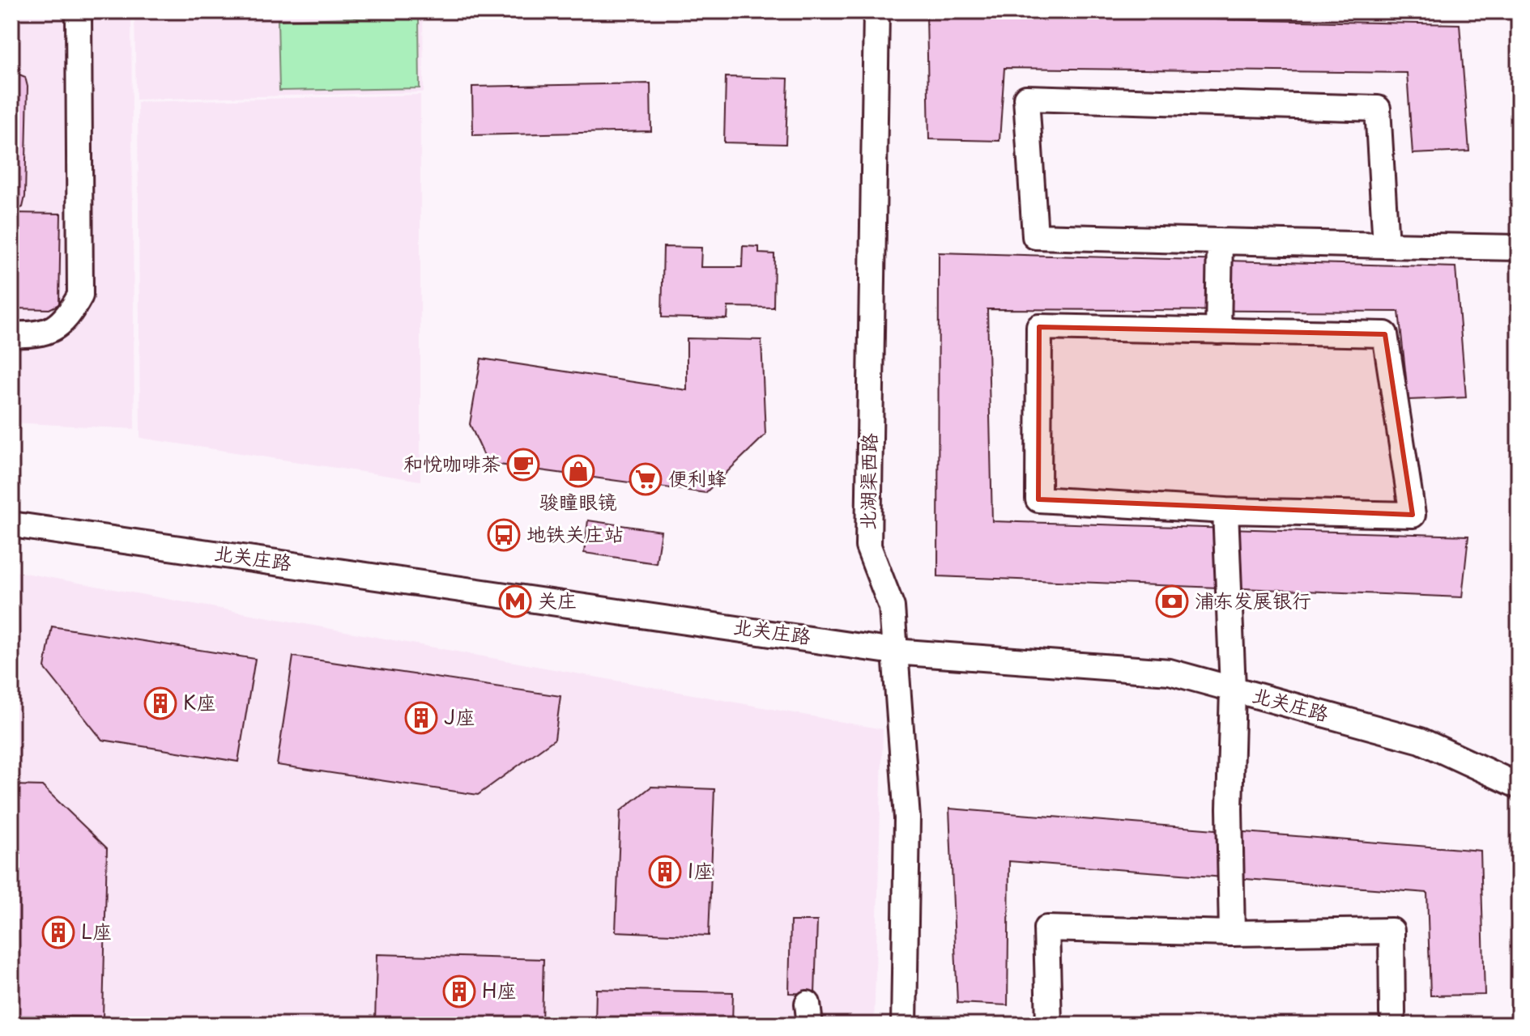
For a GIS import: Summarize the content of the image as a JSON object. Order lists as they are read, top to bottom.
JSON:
{
  "streets": {
    "street": ["北湖渠西路", "北关庄路"]
  },
  "crossings": [
    ["北湖渠西路", "北关庄路"]
  ],
  "places": {
    "cafe": ["和悦咖啡茶"],
    "shop": ["骏瞳眼镜"],
    "supermarket": ["便利蜂"],
    "bus stop": ["地铁关庄站"],
    "metro station": ["关庄"],
    "bank": ["浦东发展银行"],
    "building": [
      "K座",
      "J座",
      "I座",
      "L座",
      "H座"
    ]
  }
}
